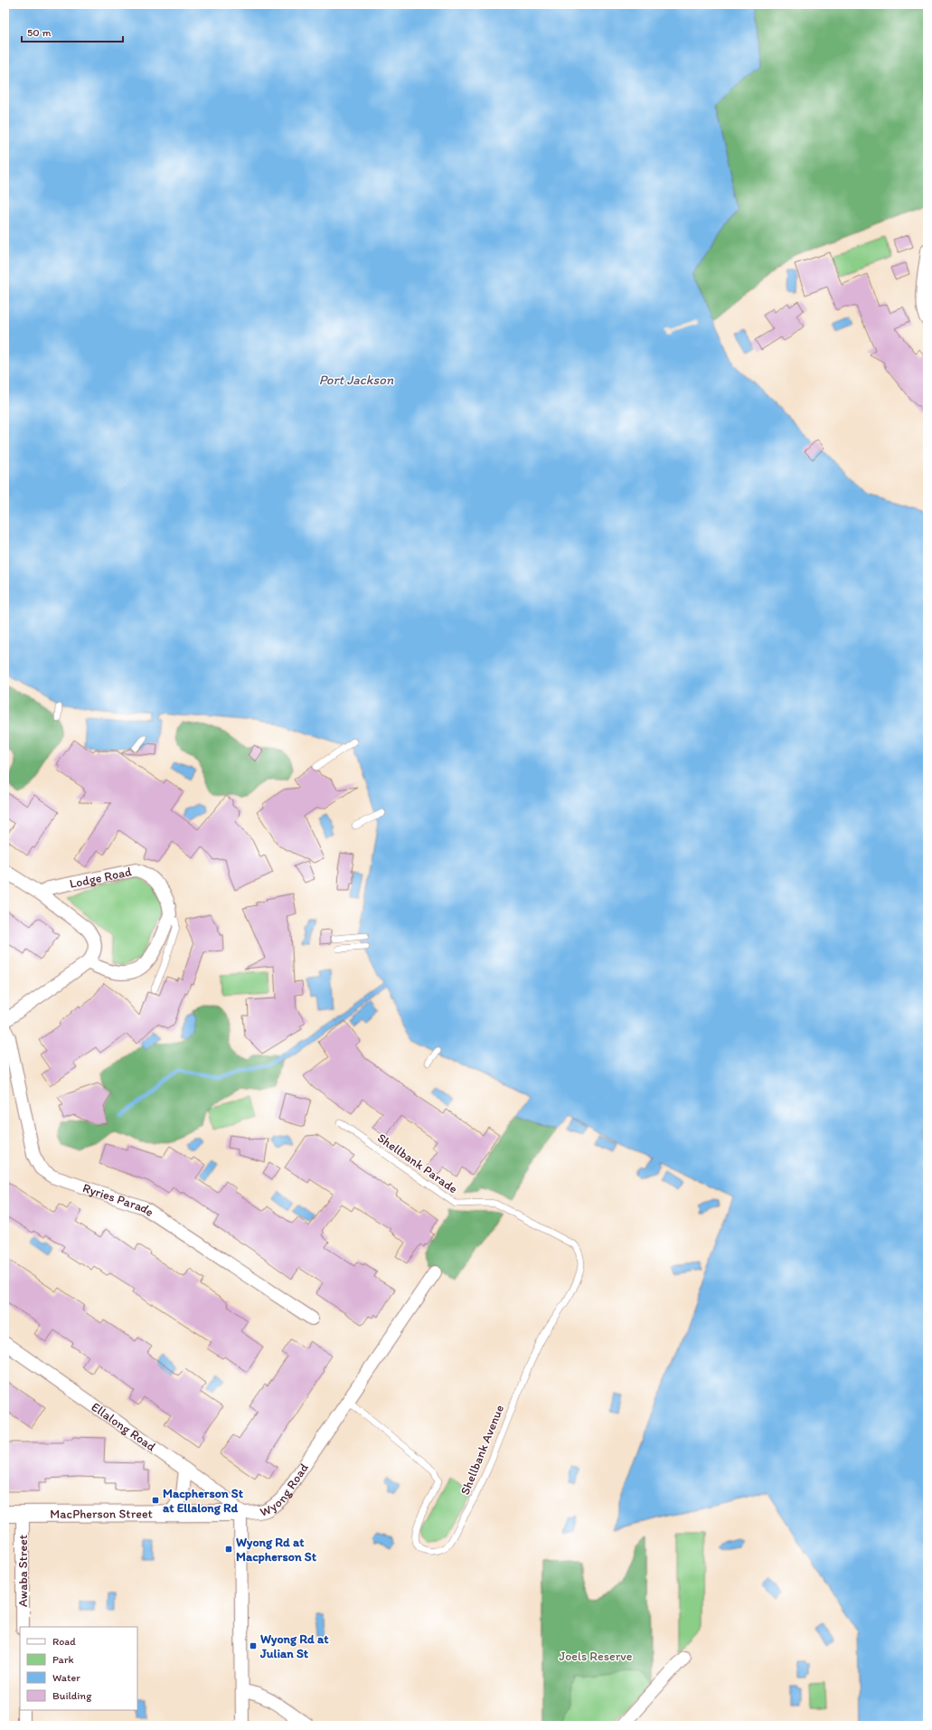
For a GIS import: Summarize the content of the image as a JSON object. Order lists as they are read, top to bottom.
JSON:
{
  "streets": {
    "street": [
      "Lodge Road",
      "Ryries Parade",
      "Ellalong Road",
      "Wyong Road",
      "MacPherson Street",
      "Awaba Street"
    ],
    "lane": ["Shellbank Parade", "Shellbank Avenue"]
  },
  "crossings": [
    ["Shellbank Parade", "Shellbank Avenue"],
    ["Ellalong Road", "Wyong Road"],
    ["Ellalong Road", "MacPherson Street"],
    ["Shellbank Avenue", "Wyong Road"],
    ["Wyong Road", "MacPherson Street"],
    ["MacPherson Street", "Awaba Street"]
  ],
  "water": ["Port Jackson"],
  "parks": ["Joels Reserve"],
  "places": {
    "transit": ["Macpherson St at Ellalong Rd", "Wyong Rd at Macpherson St", "Wyong Rd at Julian St"]
  },
  "legend": [
    "Road",
    "Park",
    "Water",
    "Building"
  ],
  "scale_bar": "50 m"
}
